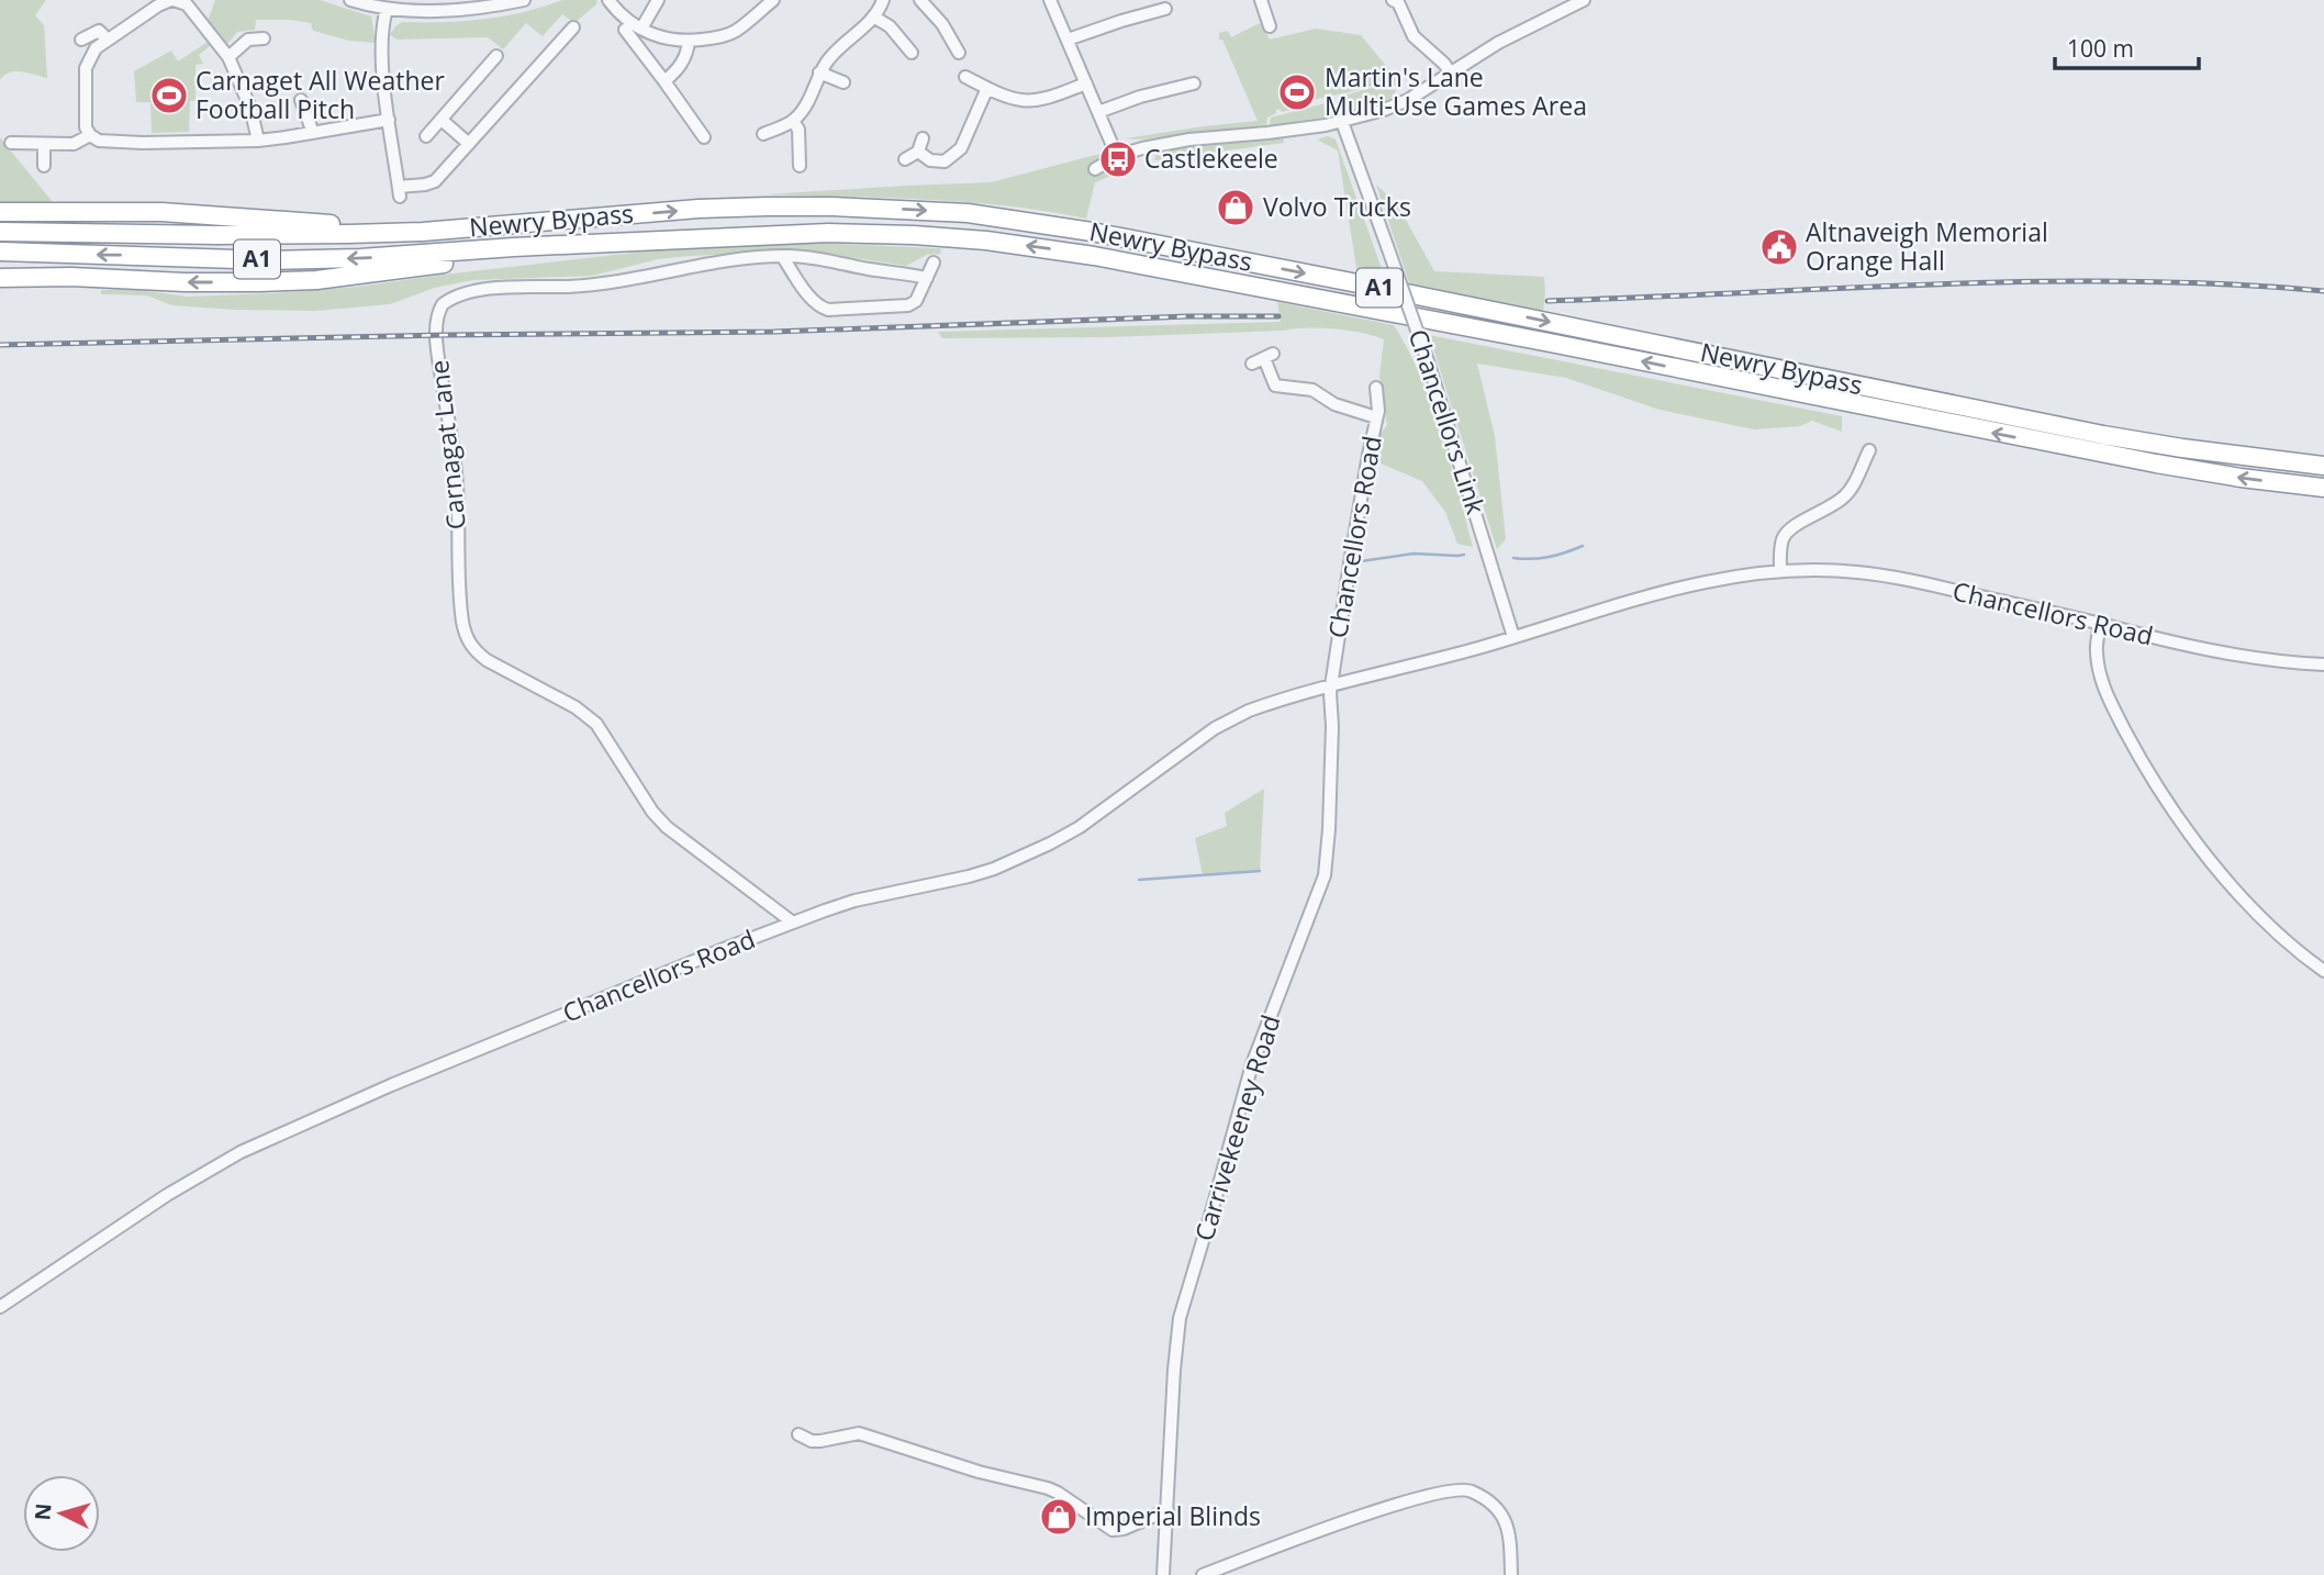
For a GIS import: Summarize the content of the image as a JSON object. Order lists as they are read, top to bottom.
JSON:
{
  "streets": {
    "highway": ["Newry Bypass", "A1"],
    "street": [
      "Chancellors Link",
      "Carnagat Lane",
      "Chancellors Road",
      "Carrivekeeney Road"
    ]
  },
  "crossings": [
    ["Chancellors Link", "Chancellors Road"],
    ["Carnagat Lane", "Chancellors Road"],
    ["Chancellors Road", "Carrivekeeney Road"]
  ],
  "places": {
    "sports": ["Martin's Lane Multi-Use Games Area", "Carnaget All Weather Football Pitch"],
    "bus stop": ["Castlekeele"],
    "shop": ["Volvo Trucks", "Imperial Blinds"],
    "public building": ["Altnaveigh Memorial Orange Hall"]
  },
  "scale_bar": "100 m",
  "north": "left"
}
